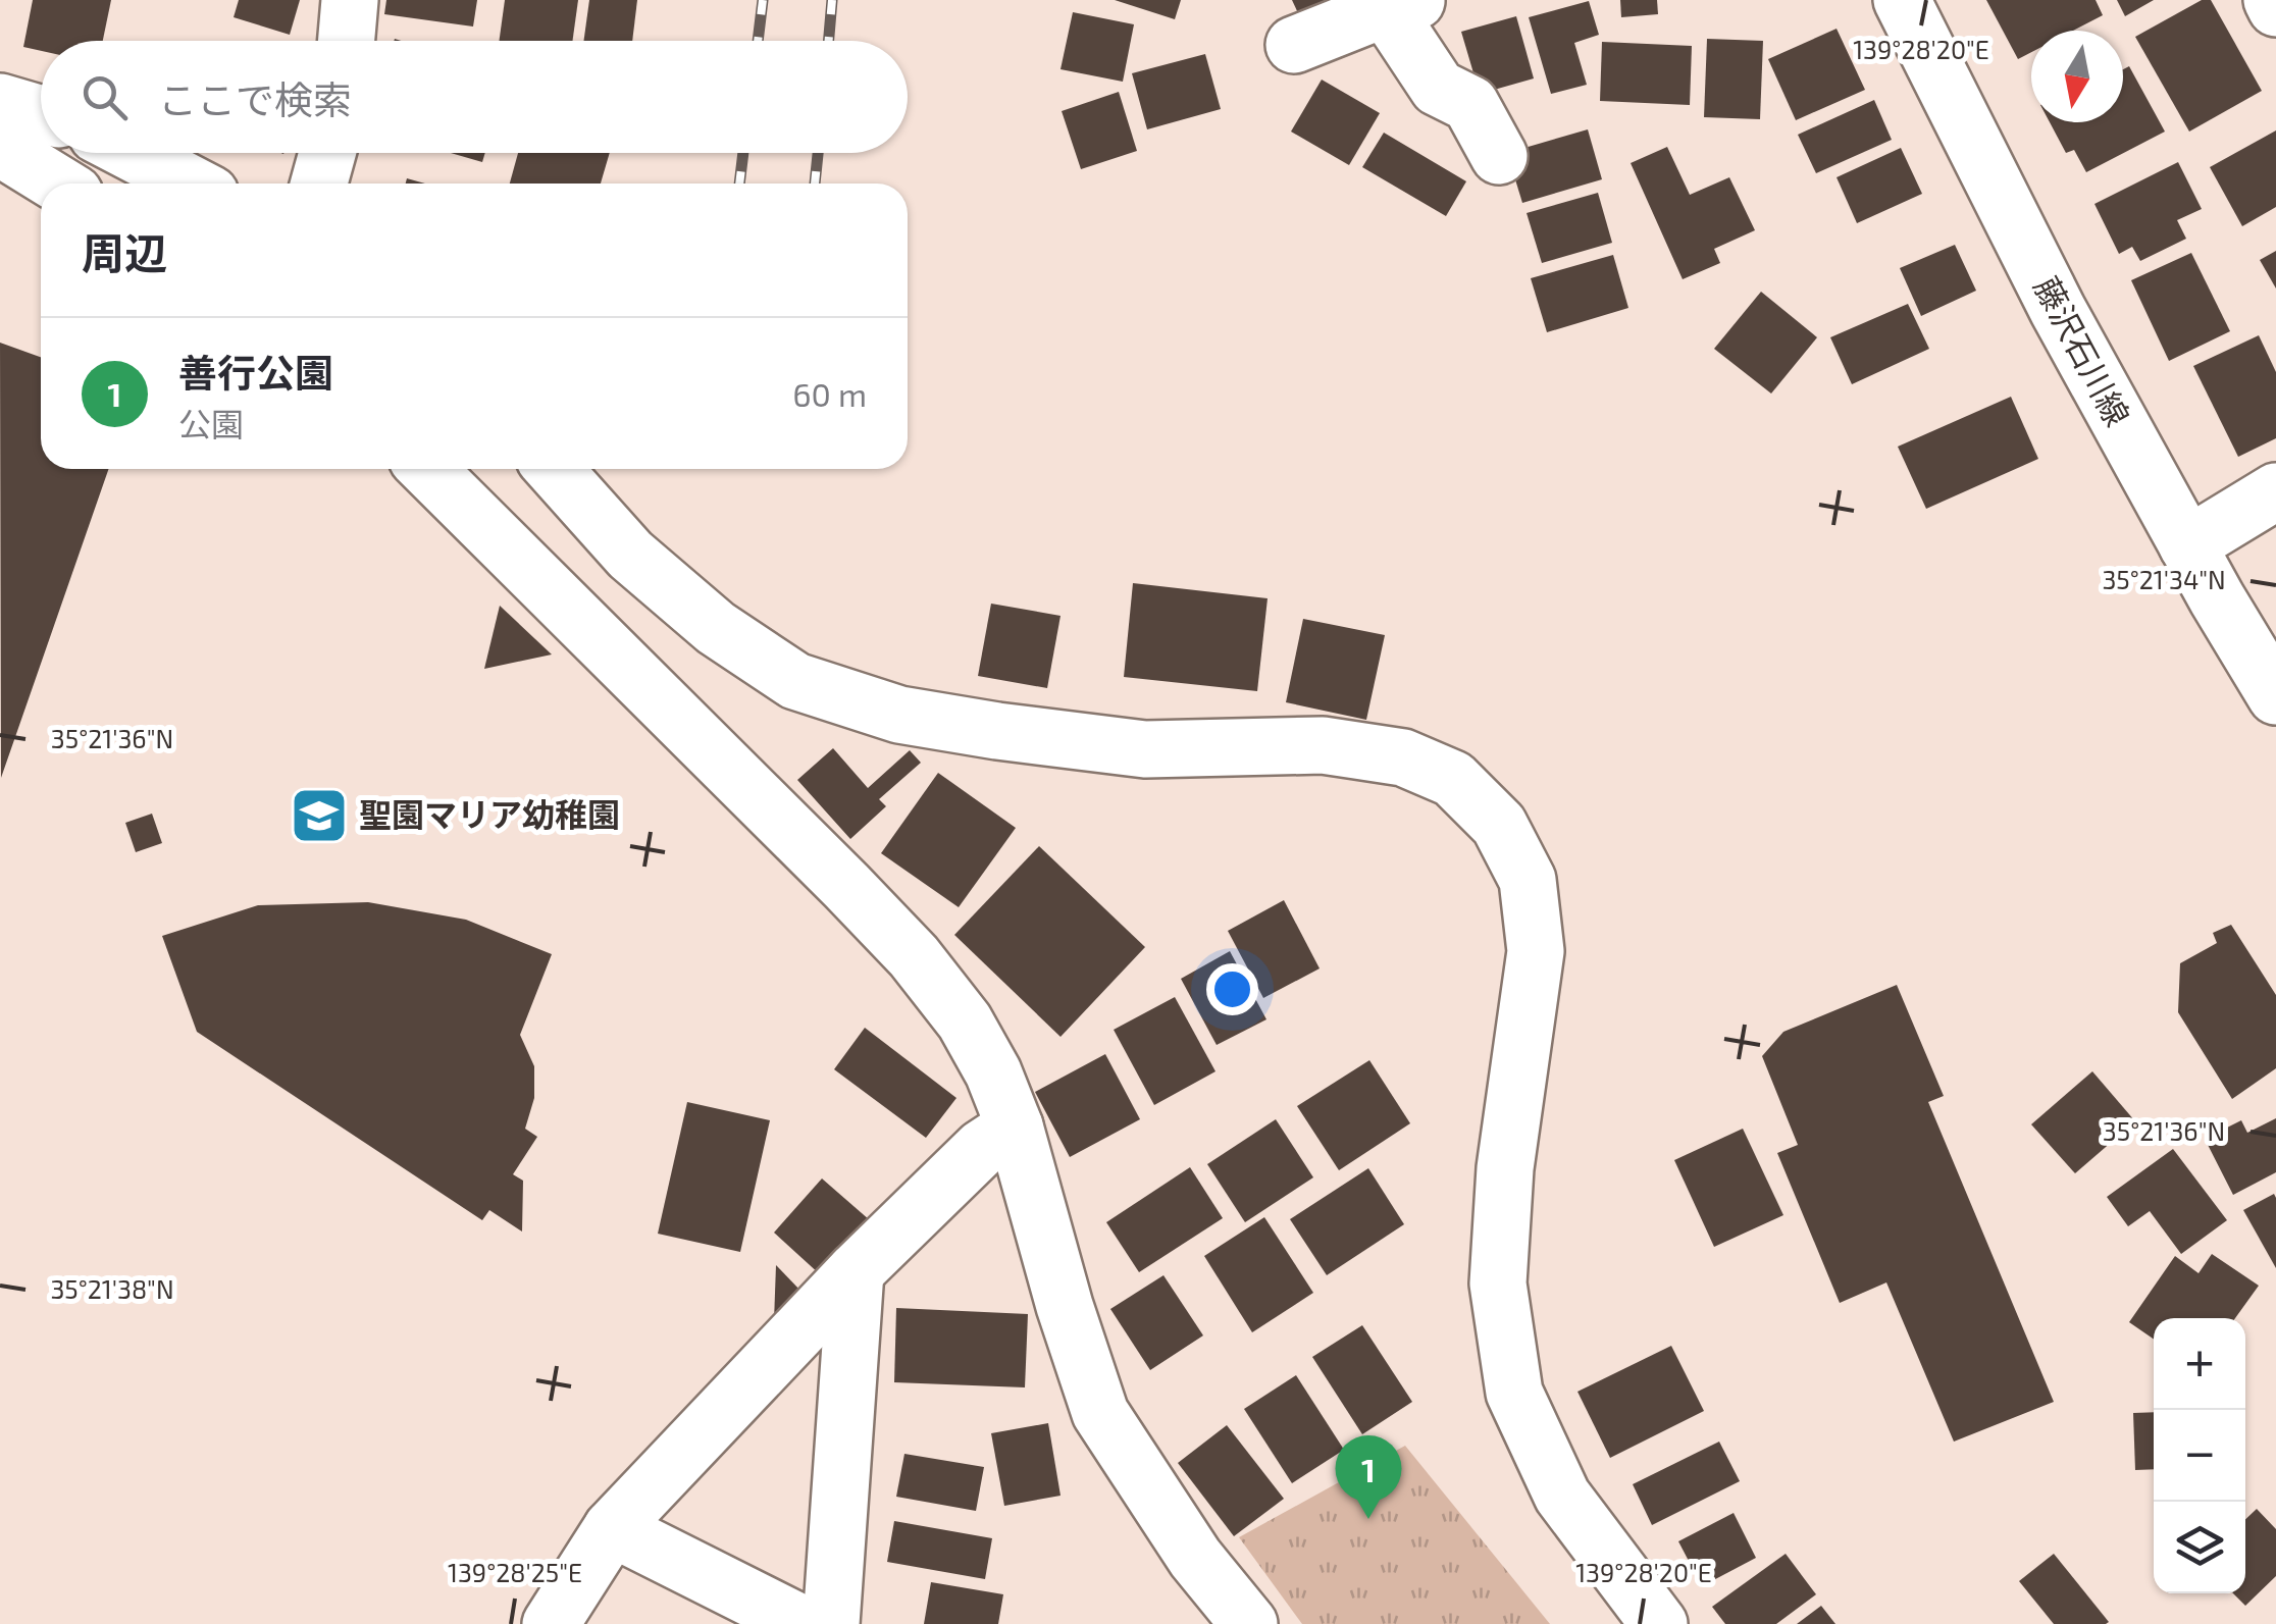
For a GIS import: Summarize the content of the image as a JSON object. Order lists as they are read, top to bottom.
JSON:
{
  "streets": {
    "street": ["藤沢石川線"]
  },
  "places": {
    "school or university": ["聖園マリア幼稚園"]
  },
  "north": "bottom",
  "page": {
    "search": "ここで検索",
    "heading": "周辺",
    "list": [
      {
        "mark": "1",
        "name": "善行公園",
        "note": "公園",
        "value": "60 m"
      }
    ],
    "map_buttons": ["+", "−"],
    "pins": "1"
  },
  "coordinates": [
    "139°28'20\"E",
    "35°21'34\"N",
    "35°21'36\"N",
    "35°21'38\"N",
    "139°28'25\"E"
  ]
}
